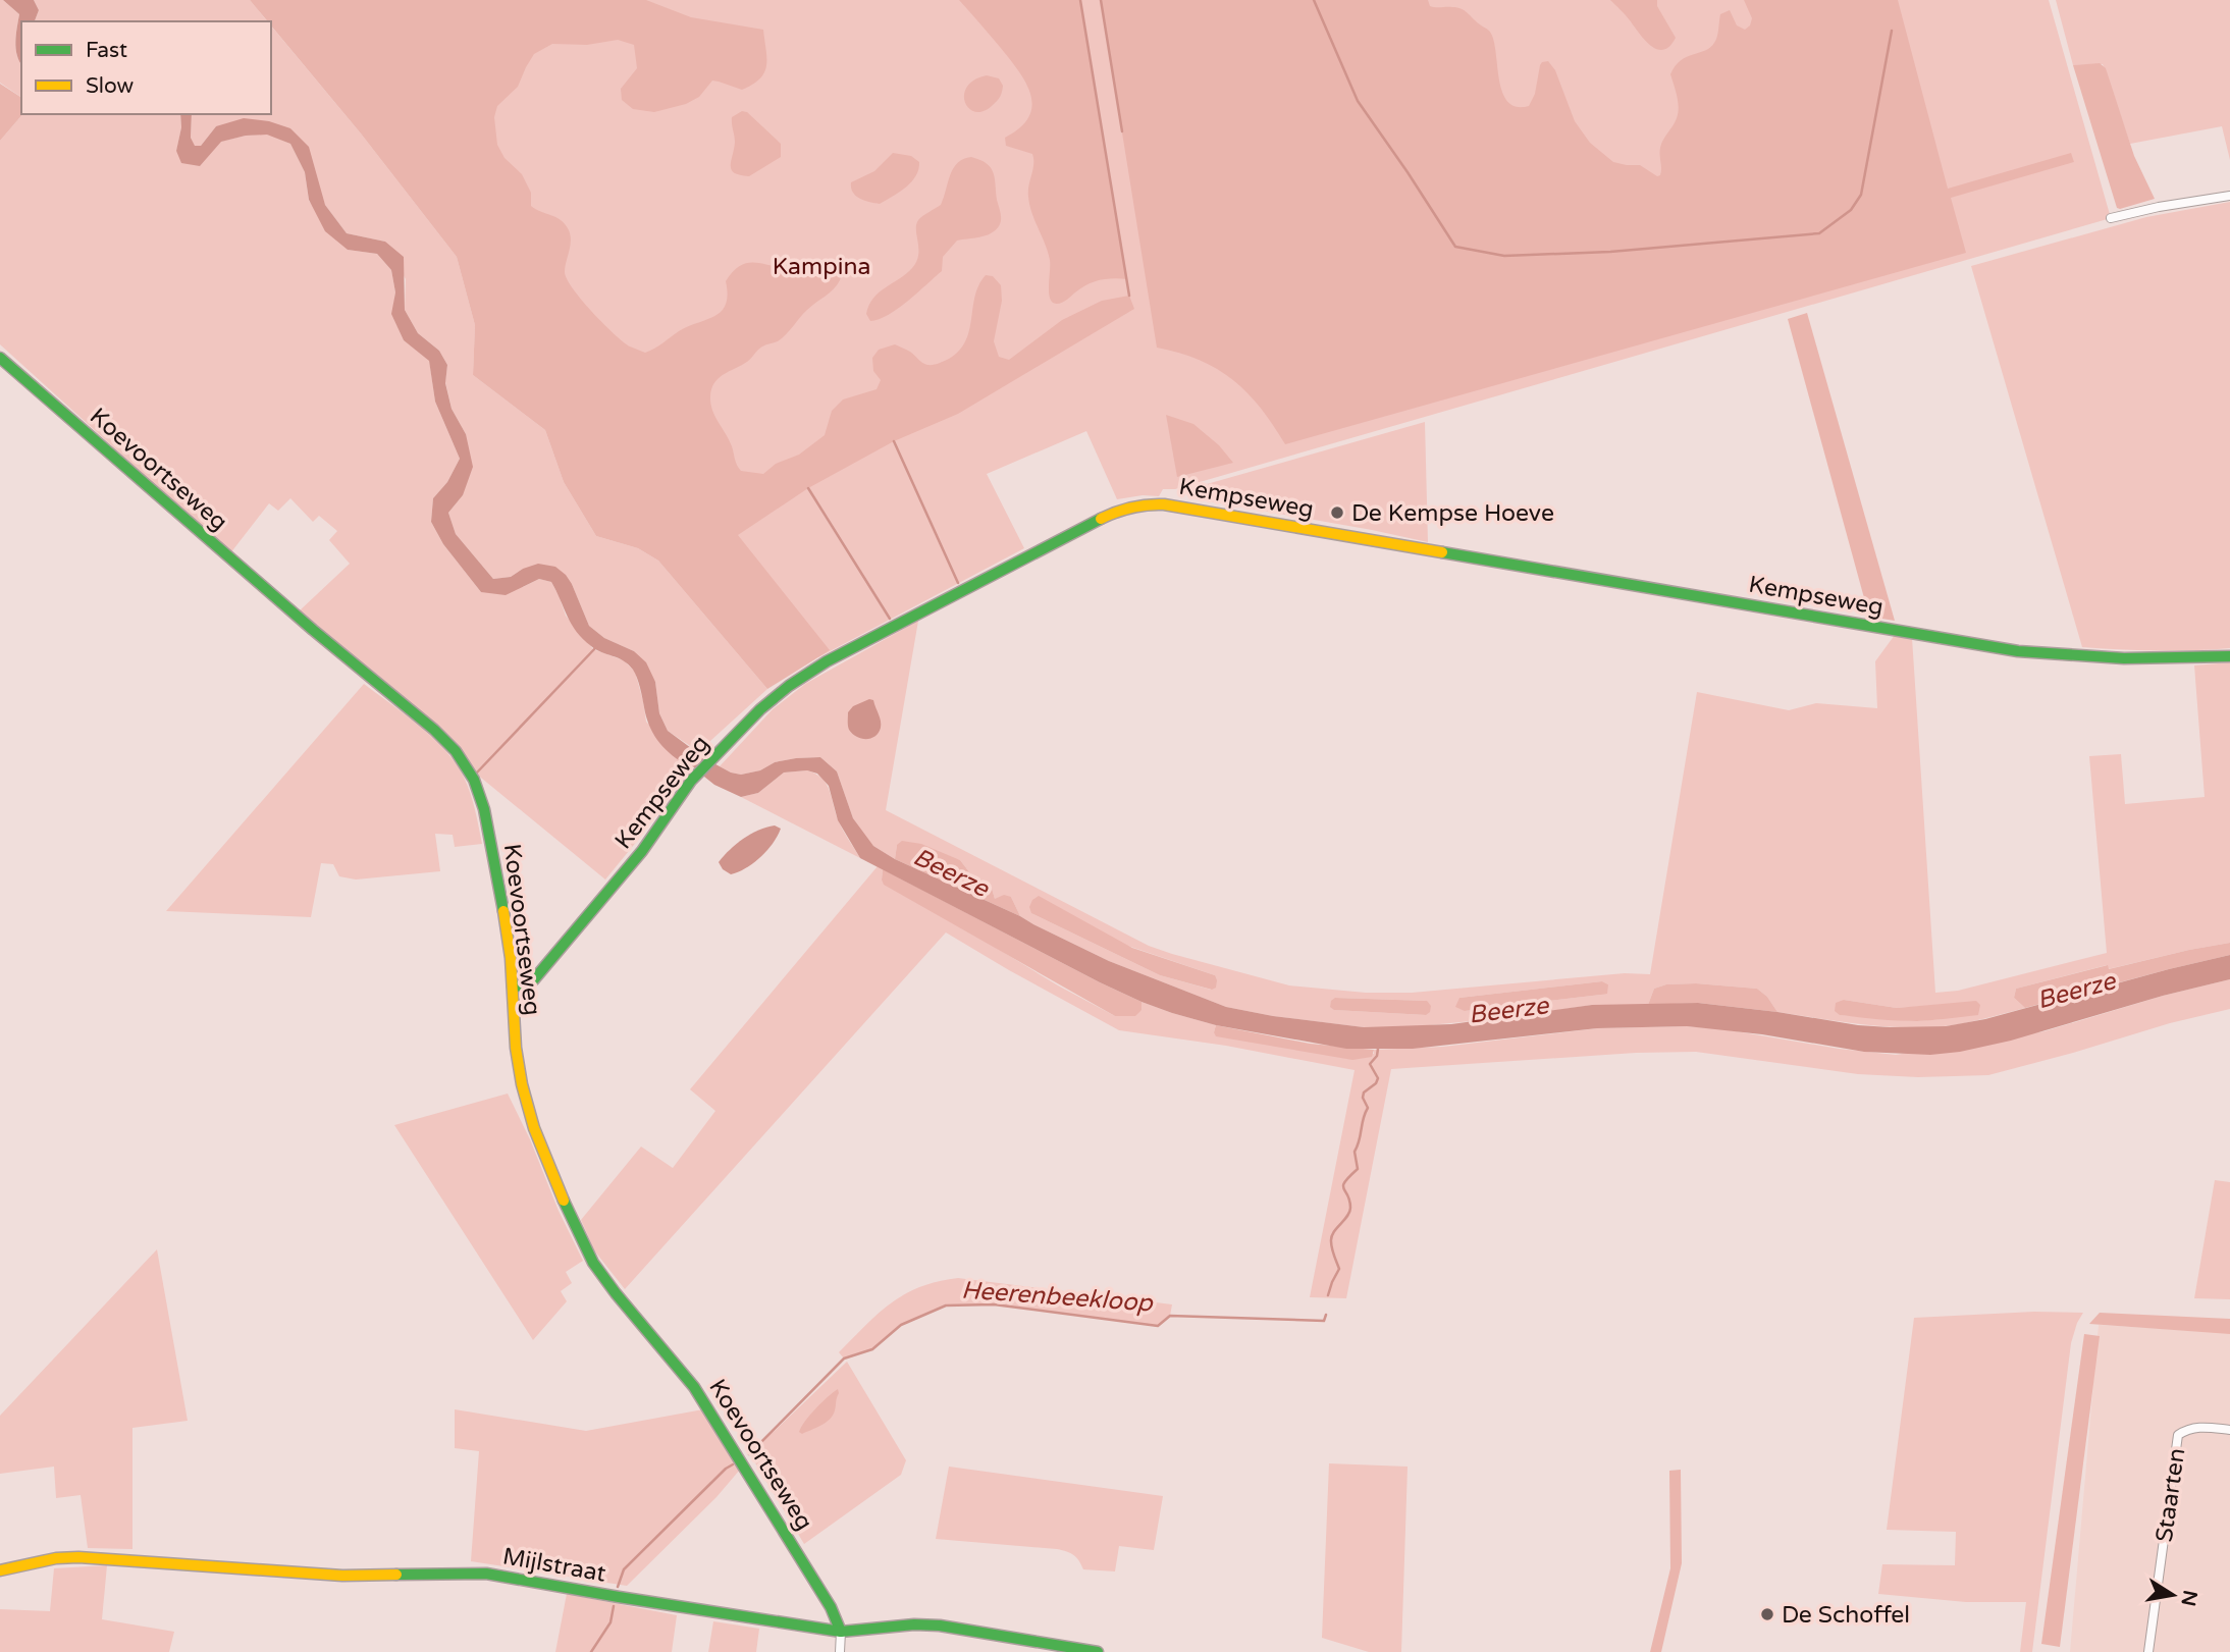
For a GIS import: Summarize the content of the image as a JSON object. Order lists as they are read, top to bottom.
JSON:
{
  "streets": {
    "street": [
      "Koevoortseweg",
      "Kempseweg",
      "Staarten",
      "Mijlstraat"
    ]
  },
  "crossings": [
    ["Koevoortseweg", "Kempseweg"],
    ["Koevoortseweg", "Mijlstraat"]
  ],
  "water": ["Beerze", "Heerenbeekloop"],
  "parks": ["Kampina"],
  "places": ["De Kempse Hoeve", "De Schoffel"],
  "legend": ["Fast", "Slow"],
  "north": "right"
}
